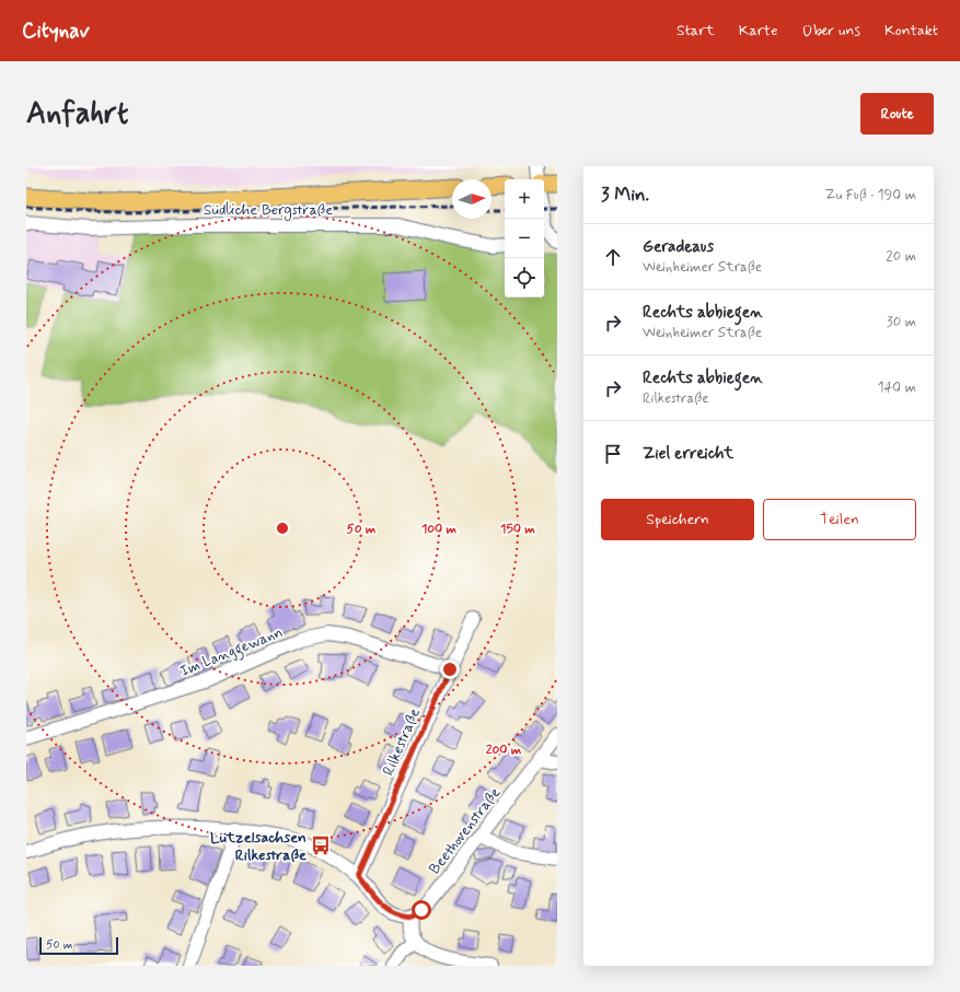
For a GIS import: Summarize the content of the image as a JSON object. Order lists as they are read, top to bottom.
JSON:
{
  "streets": {
    "street": [
      "Südliche Bergstraße",
      "Im Langgewann",
      "Rilkestraße",
      "Beethovenstraße"
    ]
  },
  "crossings": [
    ["Im Langgewann", "Rilkestraße"]
  ],
  "places": {
    "bus stop": ["Lützelsachsen Rilkestraße"]
  },
  "scale_bar": "50 m",
  "north": "right",
  "page": {
    "header": "Citynav",
    "nav": [
      "Start",
      "Karte",
      "Über uns",
      "Kontakt"
    ],
    "buttons": [
      "Route",
      ["Speichern", "Teilen"]
    ],
    "title": "Anfahrt",
    "heading": ["3 Min.", "Zu Fuß · 190 m"],
    "map_buttons": ["+", "−"],
    "list": [
      ["Geradeaus", "Weinheimer Straße", "20 m"],
      ["Rechts abbiegen", "Weinheimer Straße", "30 m"],
      ["Rechts abbiegen", "Rilkestraße", "140 m"],
      "Ziel erreicht"
    ],
    "scale": "50 m"
  },
  "rings": [
    "50 m",
    "100 m",
    "150 m",
    "200 m"
  ]
}
